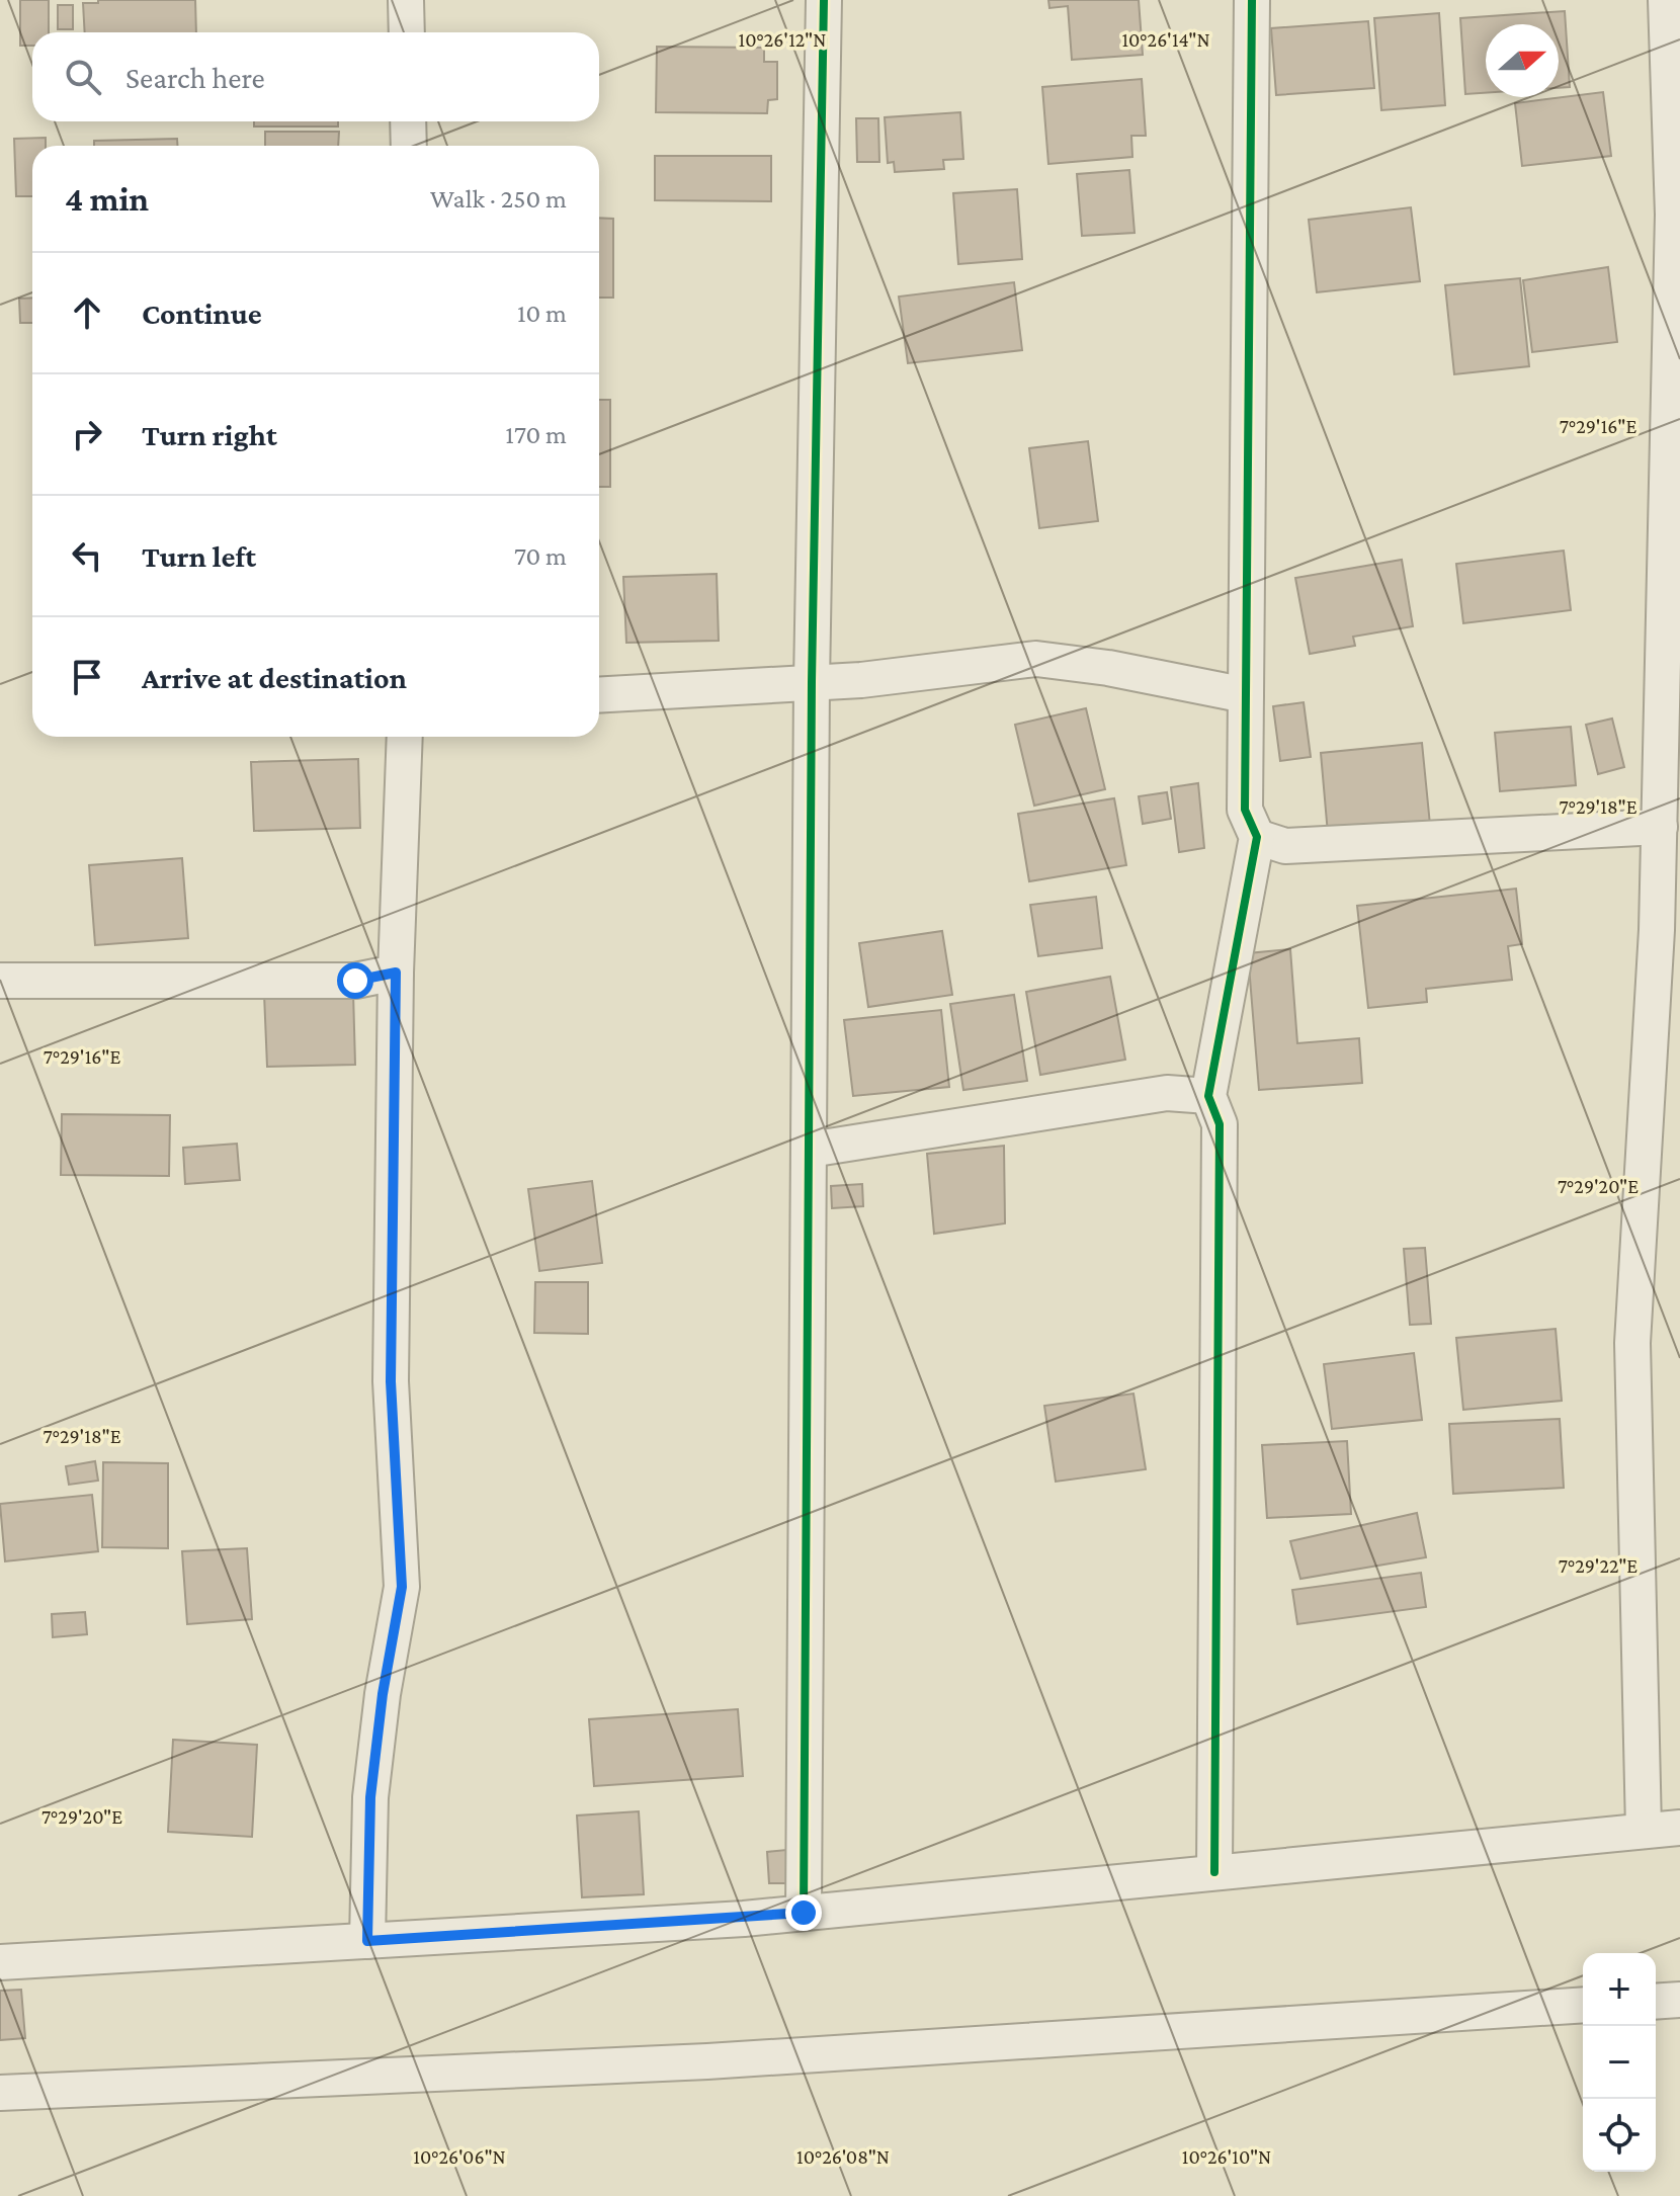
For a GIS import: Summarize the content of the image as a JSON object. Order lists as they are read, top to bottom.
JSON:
{
  "north": "right",
  "page": {
    "search": "Search here",
    "heading": ["4 min", "Walk · 250 m"],
    "list": [
      ["Continue", "10 m"],
      ["Turn right", "170 m"],
      ["Turn left", "70 m"],
      "Arrive at destination"
    ],
    "map_buttons": ["+", "−"]
  },
  "coordinates": [
    "10°26'12\"N",
    "10°26'14\"N",
    "7°29'16\"E",
    "7°29'18\"E",
    "7°29'20\"E",
    "7°29'22\"E",
    "10°26'06\"N",
    "10°26'08\"N",
    "10°26'10\"N"
  ]
}
